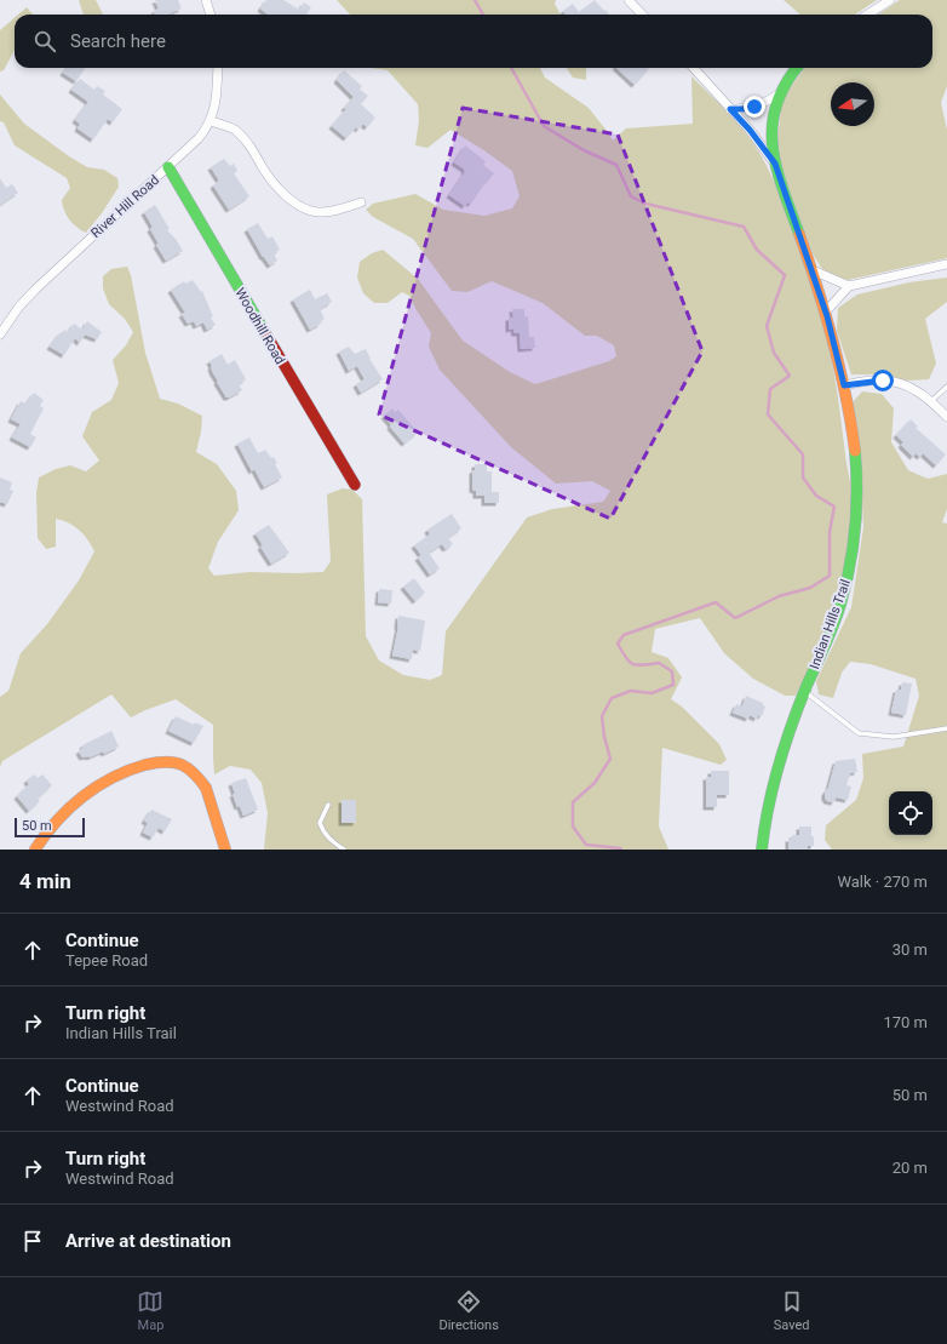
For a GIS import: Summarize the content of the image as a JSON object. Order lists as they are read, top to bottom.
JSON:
{
  "streets": {
    "street": ["River Hill Road", "Woodhill Road", "Indian Hills Trail"]
  },
  "crossings": [
    ["River Hill Road", "Woodhill Road"]
  ],
  "scale_bar": "50 m",
  "north": "left",
  "page": {
    "search": "Search here",
    "scale": "50 m",
    "heading": ["4 min", "Walk · 270 m"],
    "list": [
      ["Continue", "Tepee Road", "30 m"],
      ["Turn right", "Indian Hills Trail", "170 m"],
      ["Continue", "Westwind Road", "50 m"],
      ["Turn right", "Westwind Road", "20 m"],
      "Arrive at destination"
    ],
    "nav": ["Map", "Directions", "Saved"]
  }
}
